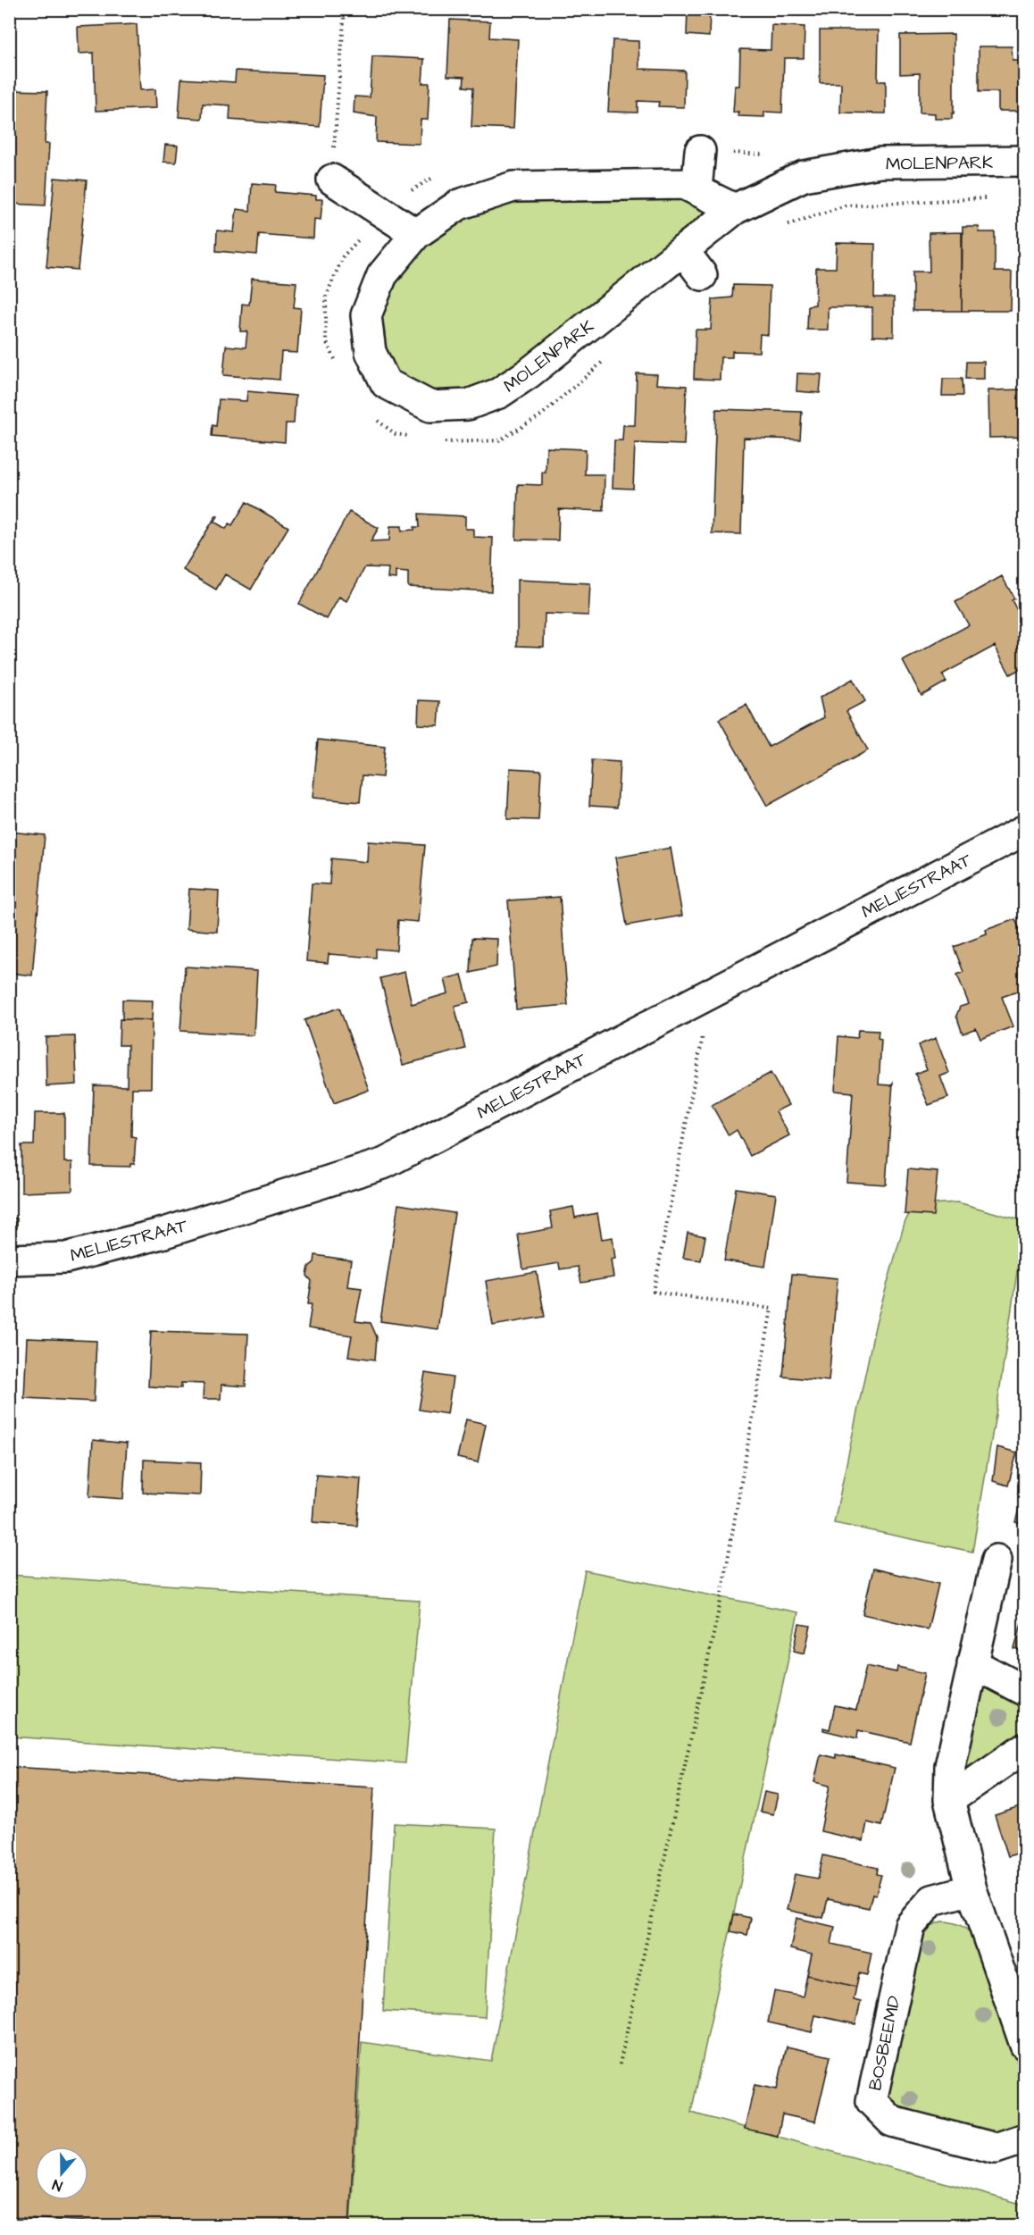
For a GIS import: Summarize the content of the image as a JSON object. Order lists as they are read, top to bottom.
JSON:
{
  "streets": {
    "street": ["MOLENPARK", "MELIESTRAAT", "BOSBEEMD"]
  },
  "north": "bottom"
}
